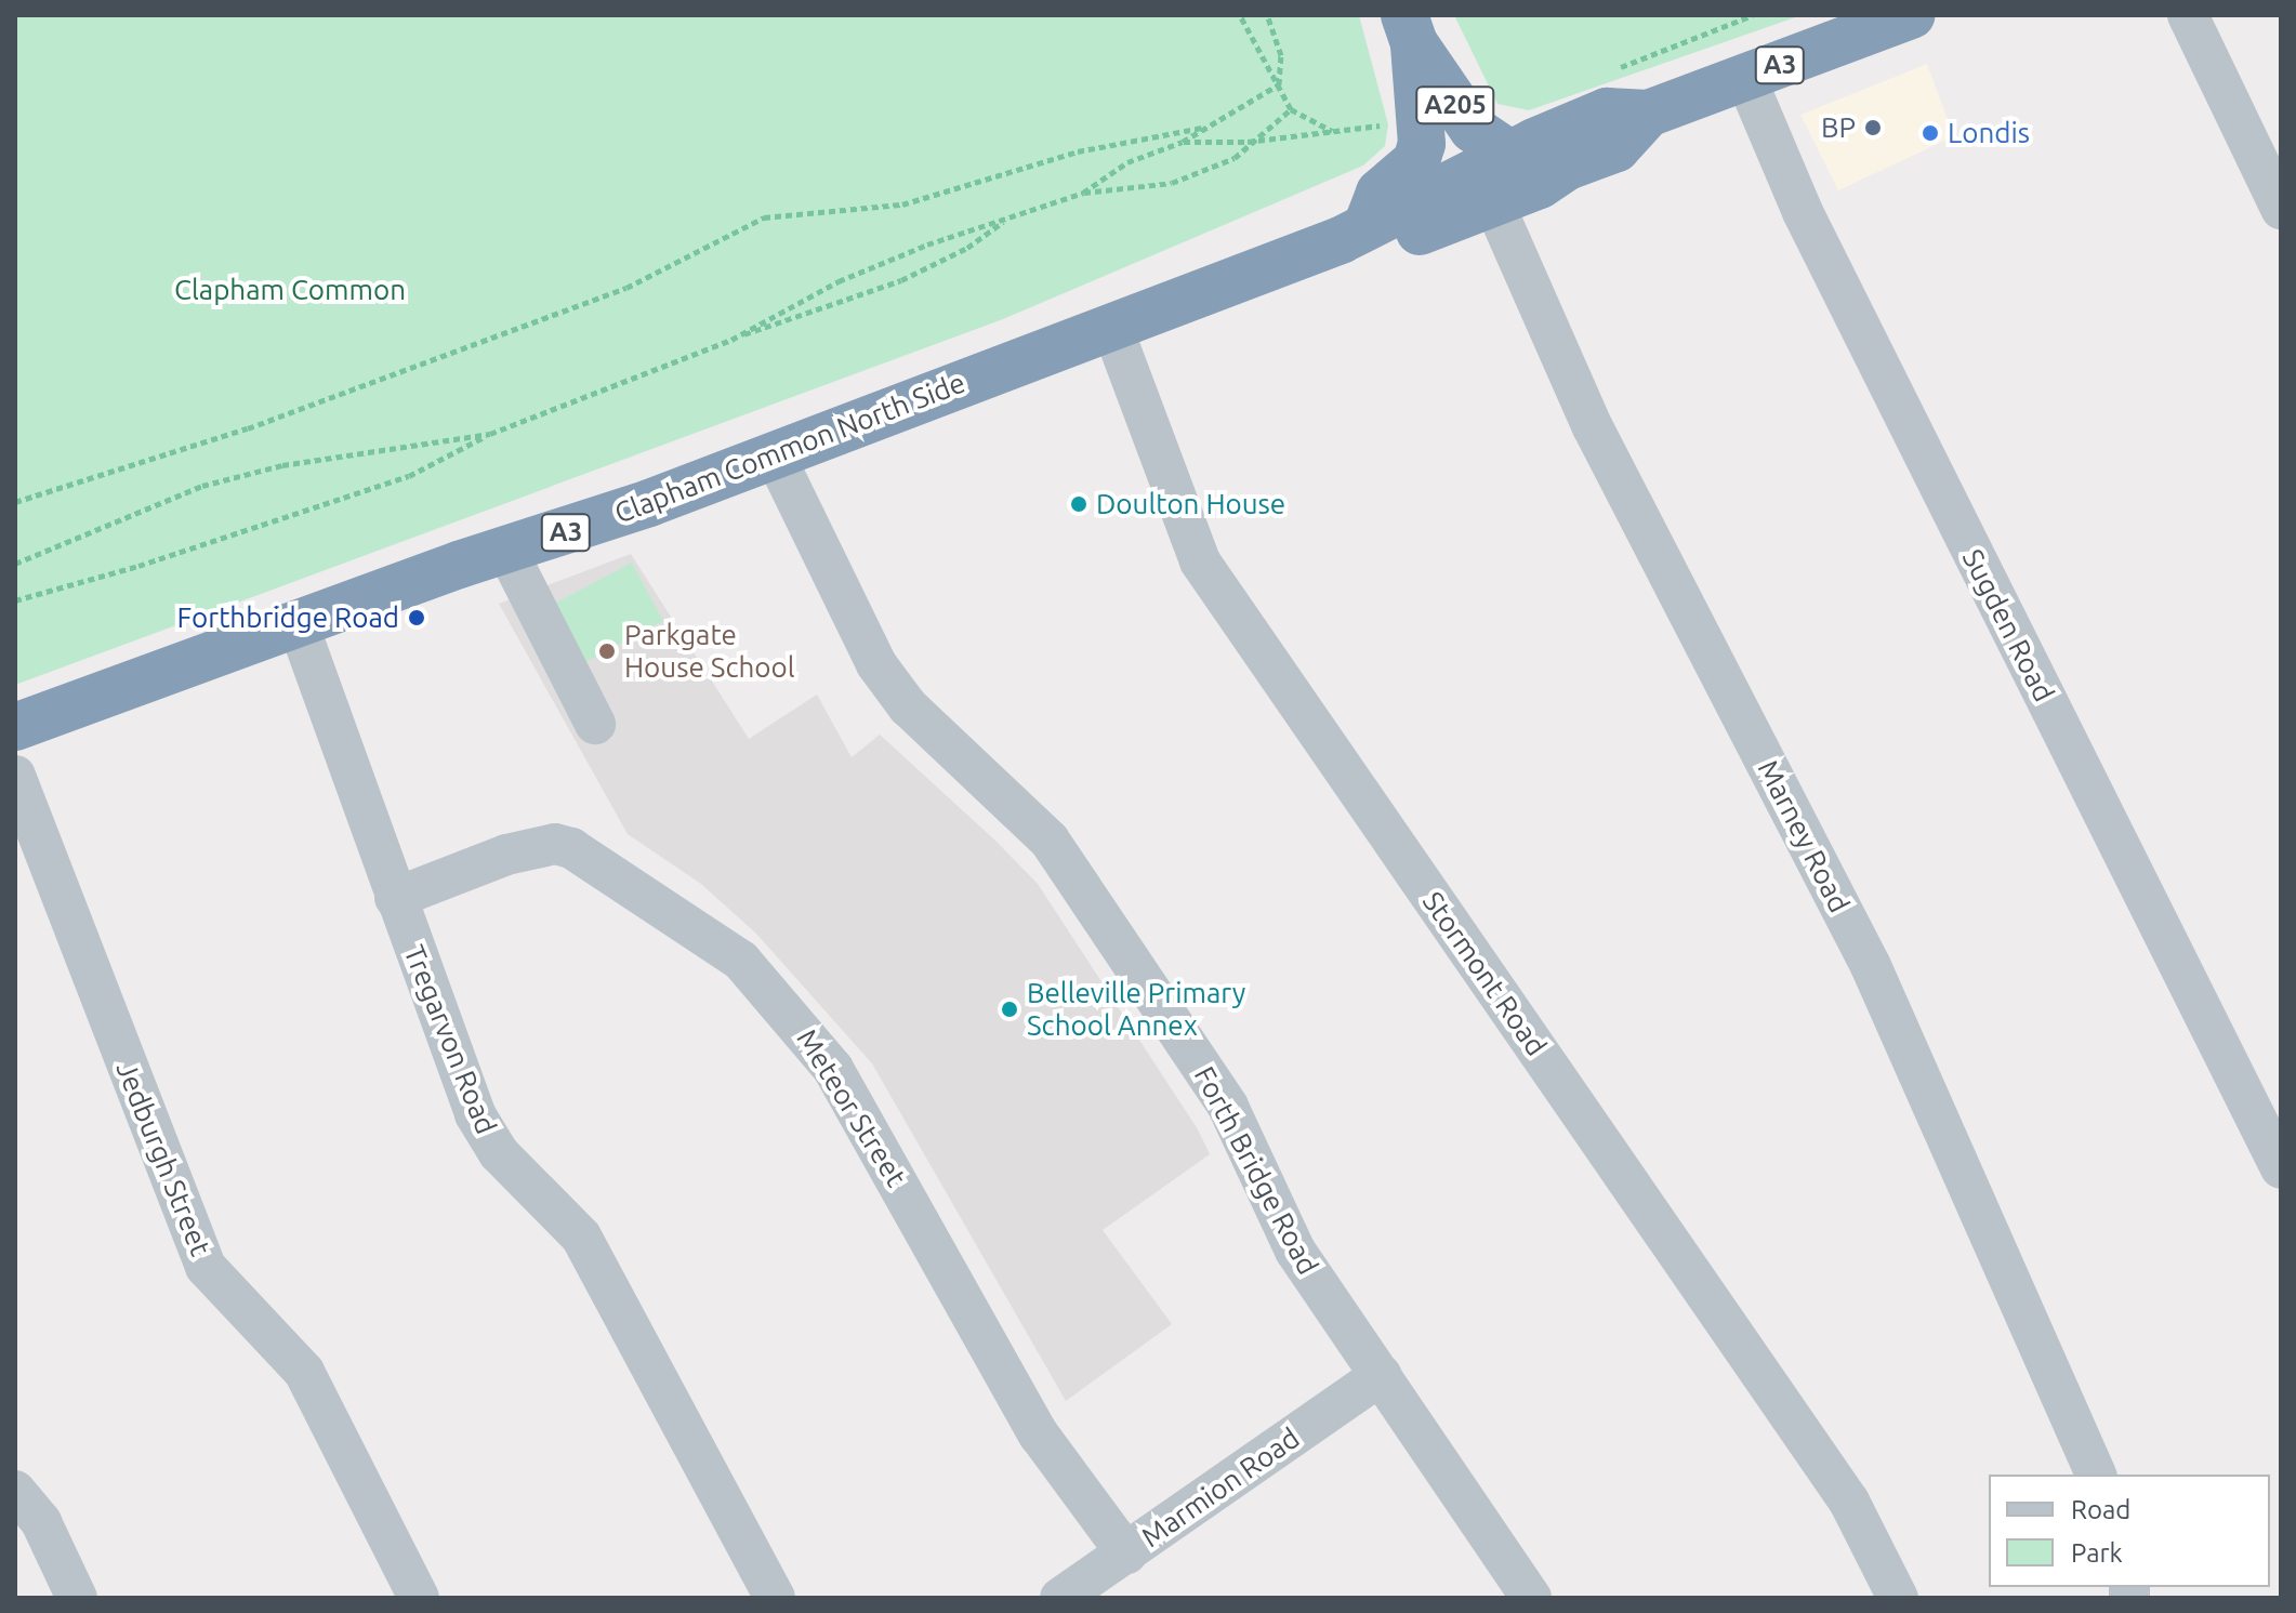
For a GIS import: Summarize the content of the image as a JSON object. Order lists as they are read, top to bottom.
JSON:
{
  "streets": {
    "highway": ["A3", "A205", "Clapham Common North Side"],
    "street": [
      "Sugden Road",
      "Marney Road",
      "Stormont Road",
      "Tregarvon Road",
      "Meteor Street",
      "Jedburgh Street",
      "Forth Bridge Road",
      "Marmion Road"
    ]
  },
  "crossings": [
    ["A205", "Clapham Common North Side"],
    ["Clapham Common North Side", "Sugden Road"],
    ["Clapham Common North Side", "Marney Road"],
    ["Clapham Common North Side", "Stormont Road"],
    ["Clapham Common North Side", "Tregarvon Road"],
    ["Clapham Common North Side", "Forth Bridge Road"],
    ["Tregarvon Road", "Meteor Street"],
    ["Meteor Street", "Marmion Road"],
    ["Forth Bridge Road", "Marmion Road"]
  ],
  "parks": ["Clapham Common"],
  "places": [
    "BP",
    "Londis",
    "Doulton House",
    "Forthbridge Road",
    "Parkgate House School",
    "Belleville Primary School Annex"
  ],
  "legend": ["Road", "Park"]
}
